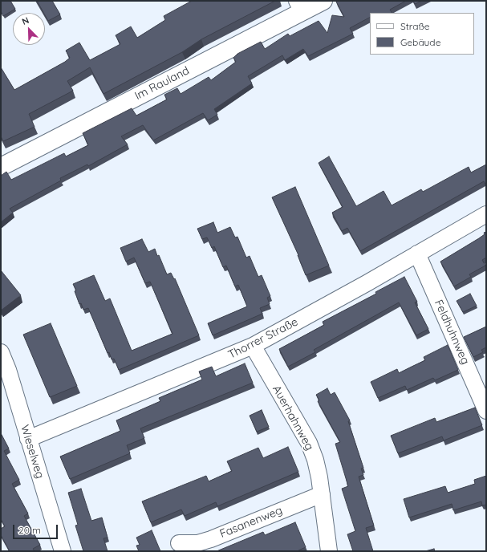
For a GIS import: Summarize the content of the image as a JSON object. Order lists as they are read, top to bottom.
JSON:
{
  "streets": {
    "street": [
      "Im Rauland",
      "Feldhuhnweg",
      "Thorrer Straße",
      "Auerhahnweg",
      "Wieselweg",
      "Fasanenweg"
    ]
  },
  "crossings": [
    ["Feldhuhnweg", "Thorrer Straße"],
    ["Thorrer Straße", "Auerhahnweg"],
    ["Thorrer Straße", "Wieselweg"],
    ["Auerhahnweg", "Fasanenweg"]
  ],
  "legend": ["Straße", "Gebäude"],
  "scale_bar": "20 m",
  "north": "top left"
}
